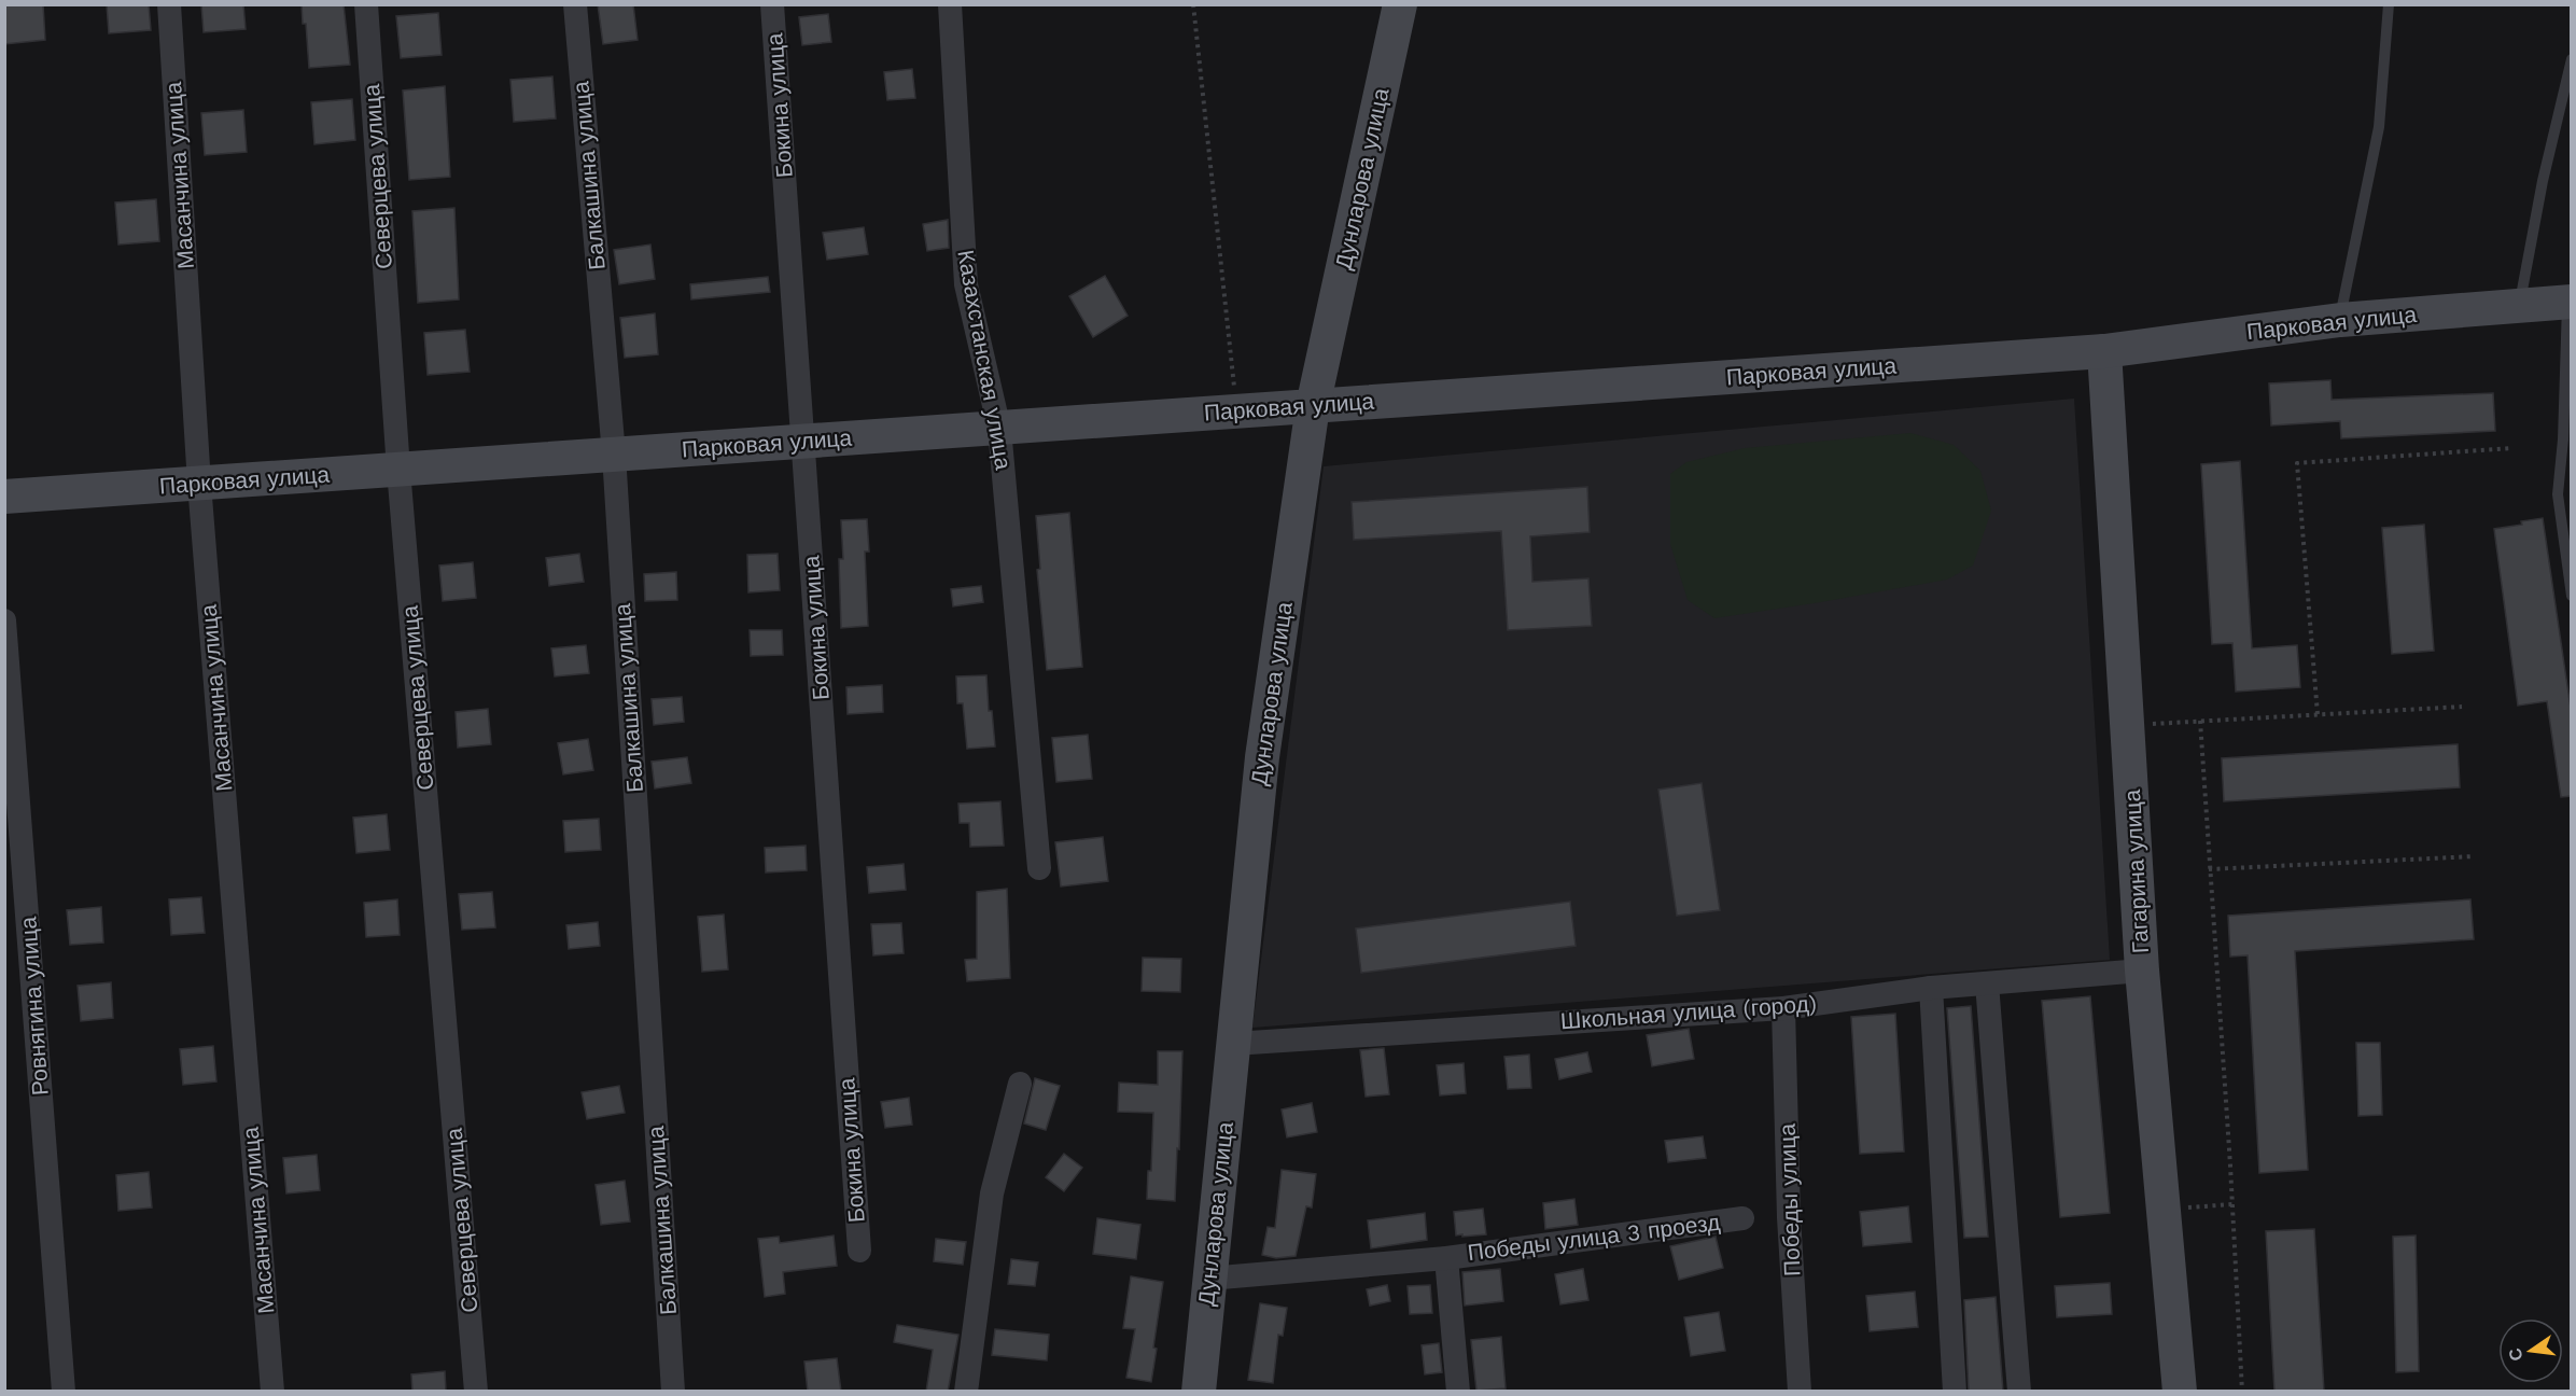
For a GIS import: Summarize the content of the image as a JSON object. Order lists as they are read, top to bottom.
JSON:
{
  "streets": {
    "street": [
      "Бокина улица",
      "Масанчина улица",
      "Балкашина улица",
      "Северцева улица",
      "Дунларова улица",
      "Парковая улица",
      "Казахстанская улица",
      "Гагарина улица",
      "Ровнягина улица",
      "Школьная улица (город)",
      "Победы улица",
      "Победы улица 3 проезд"
    ]
  },
  "crossings": [
    ["Бокина улица", "Парковая улица"],
    ["Масанчина улица", "Парковая улица"],
    ["Балкашина улица", "Парковая улица"],
    ["Северцева улица", "Парковая улица"],
    ["Дунларова улица", "Парковая улица"],
    ["Дунларова улица", "Школьная улица (город)"],
    ["Дунларова улица", "Победы улица 3 проезд"],
    ["Парковая улица", "Казахстанская улица"],
    ["Парковая улица", "Гагарина улица"],
    ["Гагарина улица", "Школьная улица (город)"],
    ["Школьная улица (город)", "Победы улица"]
  ],
  "north": "left"
}
